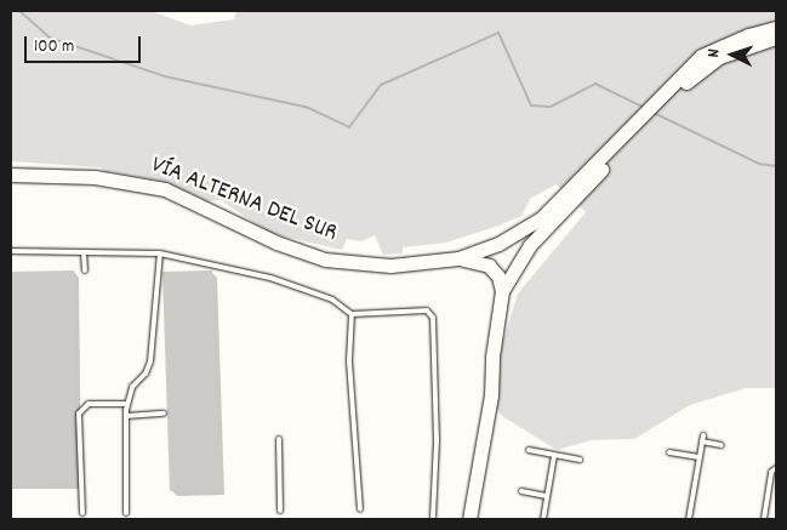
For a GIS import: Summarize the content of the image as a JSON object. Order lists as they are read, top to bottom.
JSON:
{
  "streets": {
    "highway": ["VÍA ALTERNA DEL SUR"]
  },
  "scale_bar": "100 m",
  "north": "left"
}
